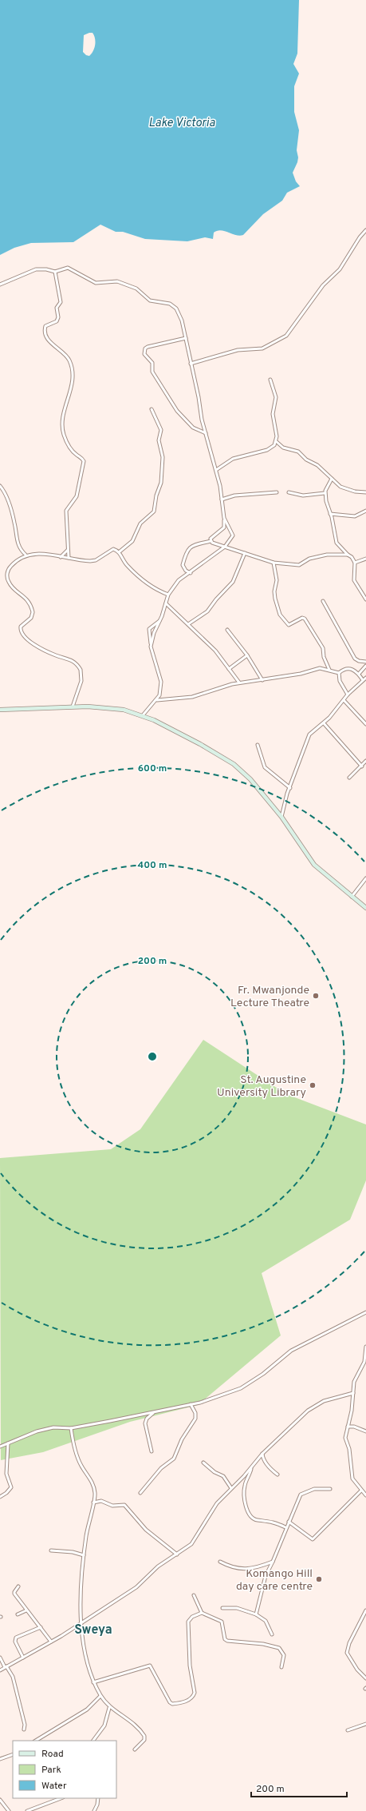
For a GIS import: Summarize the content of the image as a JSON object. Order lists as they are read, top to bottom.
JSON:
{
  "districts": ["Sweya"],
  "water": ["Lake Victoria"],
  "places": ["Fr. Mwanjonde Lecture Theatre", "St. Augustine University Library", "Komango Hill day care centre"],
  "legend": ["Road", "Park", "Water"],
  "scale_bar": "200 m",
  "rings": ["600 m", "400 m", "200 m"]
}
